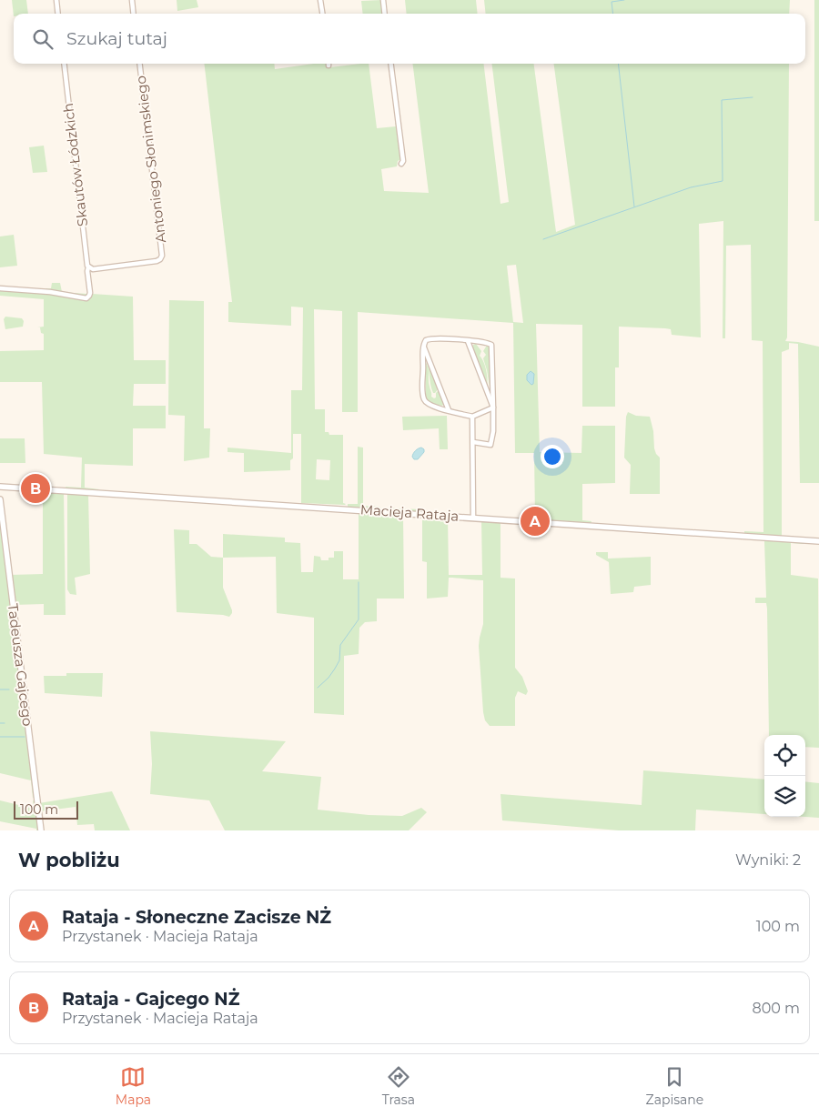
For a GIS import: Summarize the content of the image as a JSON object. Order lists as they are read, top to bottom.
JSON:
{
  "streets": {
    "street": [
      "Antoniego Słonimskiego",
      "Skautów Łódzkich",
      "Macieja Rataja",
      "Tadeusza Gajcego"
    ]
  },
  "crossings": [
    ["Antoniego Słonimskiego", "Skautów Łódzkich"]
  ],
  "scale_bar": "100 m",
  "page": {
    "search": "Szukaj tutaj",
    "pins": ["B", "A"],
    "scale": "100 m",
    "heading": ["W pobliżu", "Wyniki: 2"],
    "list": [
      {
        "mark": "A",
        "name": "Rataja - Słoneczne Zacisze NŻ",
        "note": "Przystanek · Macieja Rataja",
        "value": "100 m"
      },
      {
        "mark": "B",
        "name": "Rataja - Gajcego NŻ",
        "note": "Przystanek · Macieja Rataja",
        "value": "800 m"
      }
    ],
    "nav": ["Mapa", "Trasa", "Zapisane"]
  }
}
